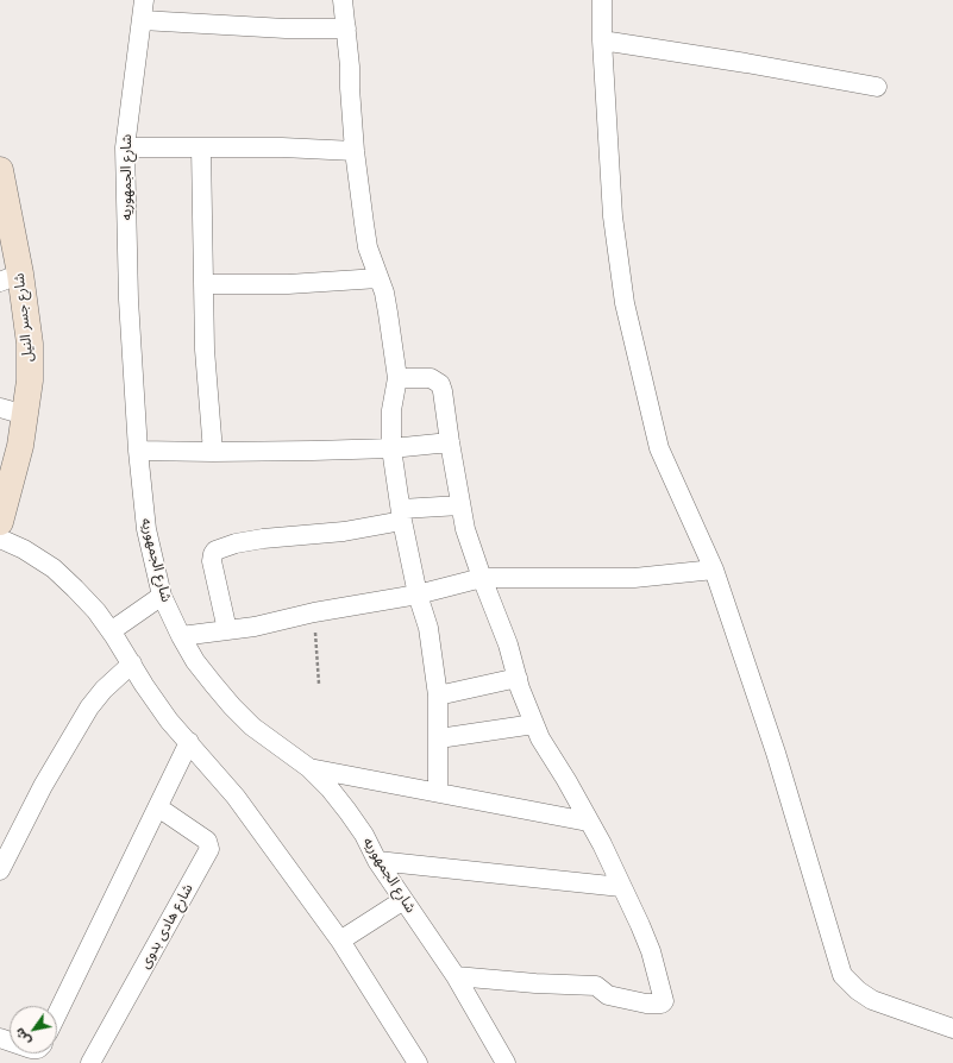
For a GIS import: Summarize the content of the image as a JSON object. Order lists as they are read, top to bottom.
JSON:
{
  "streets": {
    "street": ["شارع الجمهوريه", "شارع جسر النيل", "شارع هادى بدوى"]
  },
  "north": "bottom left"
}
